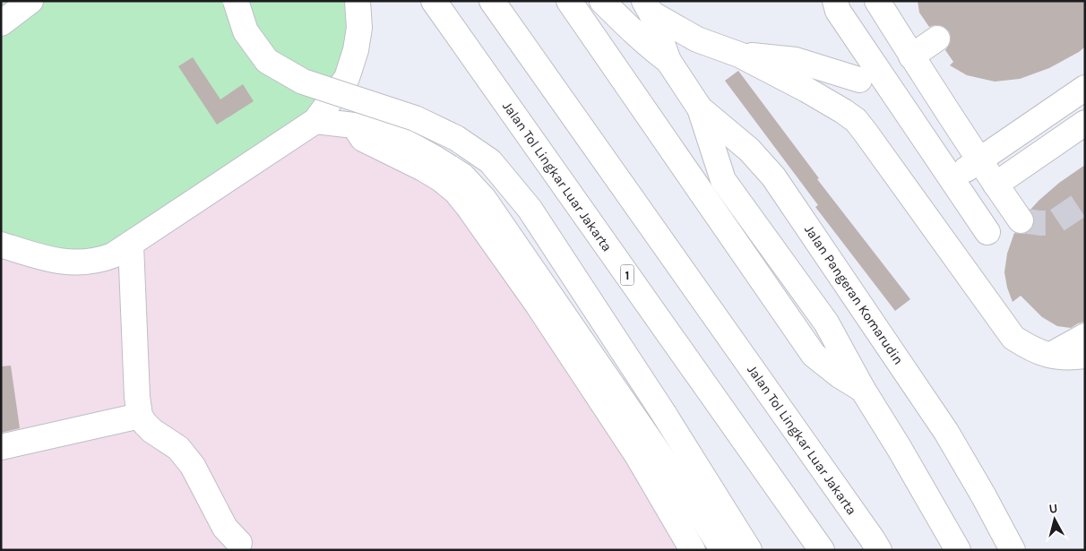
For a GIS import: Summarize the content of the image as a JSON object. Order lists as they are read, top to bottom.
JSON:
{
  "streets": {
    "main road": ["Jalan Tol Lingkar Luar Jakarta", "1", "Jalan Pangeran Komarudin"]
  },
  "north": "top"
}
